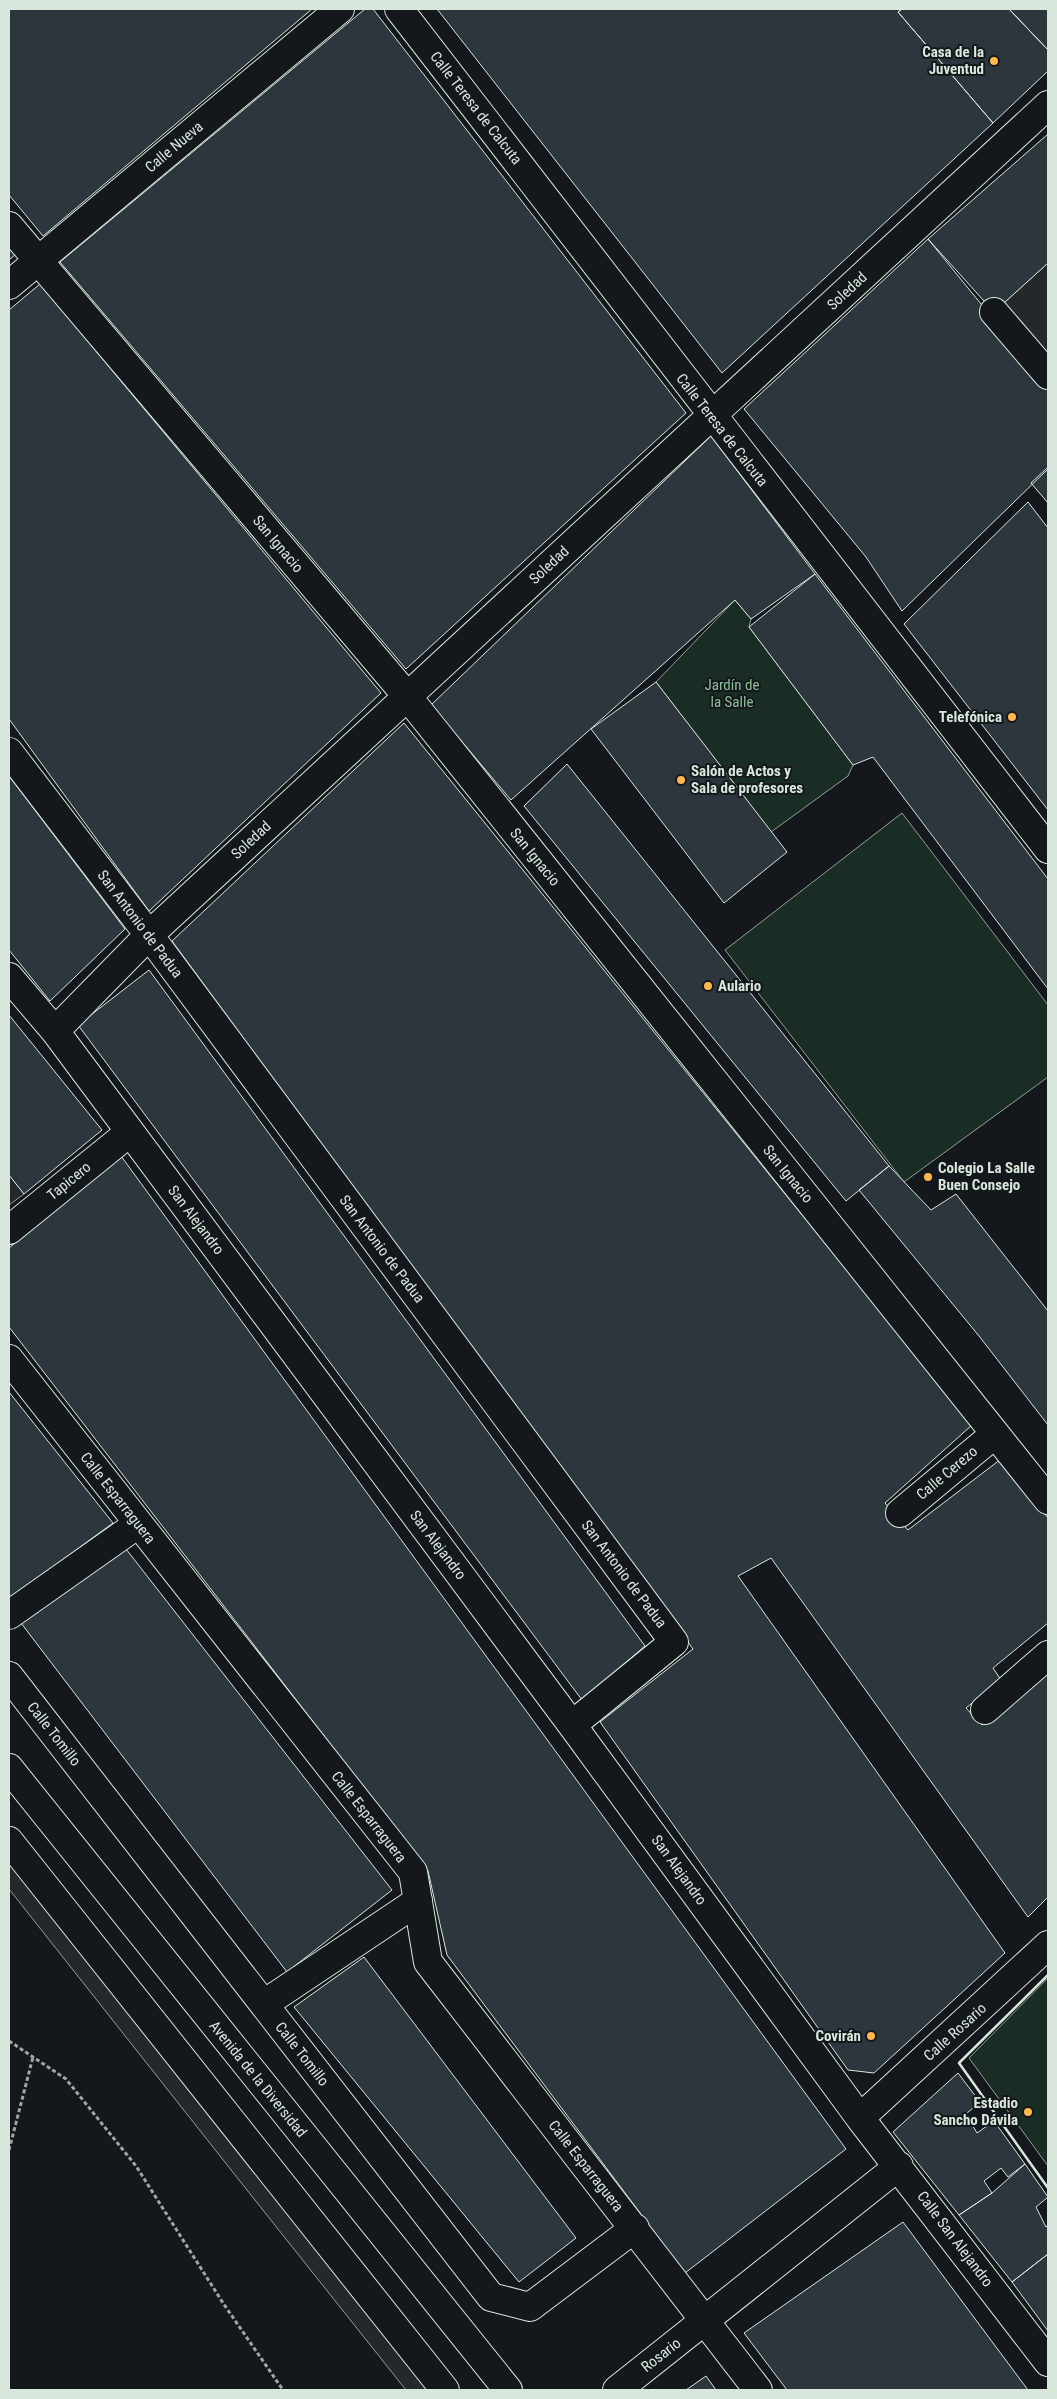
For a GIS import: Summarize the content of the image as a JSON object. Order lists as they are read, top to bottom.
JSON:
{
  "streets": {
    "street": [
      "Calle Teresa de Calcuta",
      "Calle Nueva",
      "Soledad",
      "San Ignacio",
      "San Antonio de Padua",
      "Tapicero",
      "San Alejandro",
      "Calle Cerezo",
      "Calle Esparraguera",
      "Calle Tomillo",
      "Calle Rosario",
      "Avenida de la Diversidad",
      "Calle San Alejandro",
      "Rosario"
    ]
  },
  "crossings": [
    ["Calle Teresa de Calcuta", "Soledad"],
    ["Calle Nueva", "San Ignacio"],
    ["Soledad", "San Ignacio"],
    ["Soledad", "San Antonio de Padua"],
    ["Soledad", "San Alejandro"],
    ["San Ignacio", "Calle Cerezo"],
    ["San Antonio de Padua", "San Alejandro"],
    ["Tapicero", "San Alejandro"],
    ["San Alejandro", "Calle Rosario"],
    ["San Alejandro", "Calle San Alejandro"],
    ["Calle Esparraguera", "Calle Tomillo"],
    ["Calle Esparraguera", "Rosario"],
    ["Calle Rosario", "Calle San Alejandro"],
    ["Calle San Alejandro", "Rosario"]
  ],
  "parks": ["Jardín de la Salle"],
  "places": [
    "Casa de la Juventud",
    "Telefónica",
    "Salón de Actos y Sala de profesores",
    "Aulario",
    "Colegio La Salle Buen Consejo",
    "Covirán",
    "Estadio Sancho Dávila"
  ]
}
